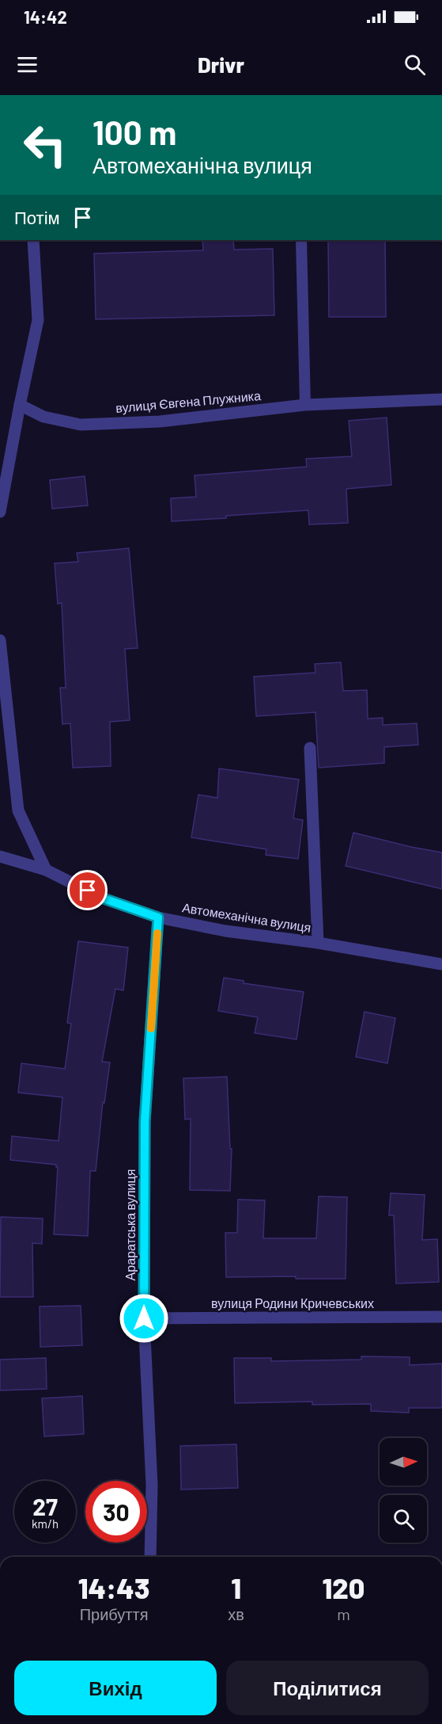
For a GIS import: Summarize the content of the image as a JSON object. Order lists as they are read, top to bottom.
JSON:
{
  "streets": {
    "street": [
      "вулиця Євгена Плужника",
      "Автомеханічна вулиця",
      "Араратська вулиця",
      "вулиця Родини Кричевських"
    ]
  },
  "crossings": [
    ["Автомеханічна вулиця", "Араратська вулиця"],
    ["Араратська вулиця", "вулиця Родини Кричевських"]
  ],
  "north": "right",
  "page": {
    "status": "14:42",
    "header": "Drivr",
    "turn": ["100 m", "Автомеханічна вулиця"],
    "then": "Потім",
    "speed": "27 km/h",
    "limit": "30",
    "eta": [
      "14:43",
      "Прибуття",
      "1",
      "хв",
      "120",
      "m"
    ],
    "buttons": ["Вихід", "Поділитися"]
  }
}
